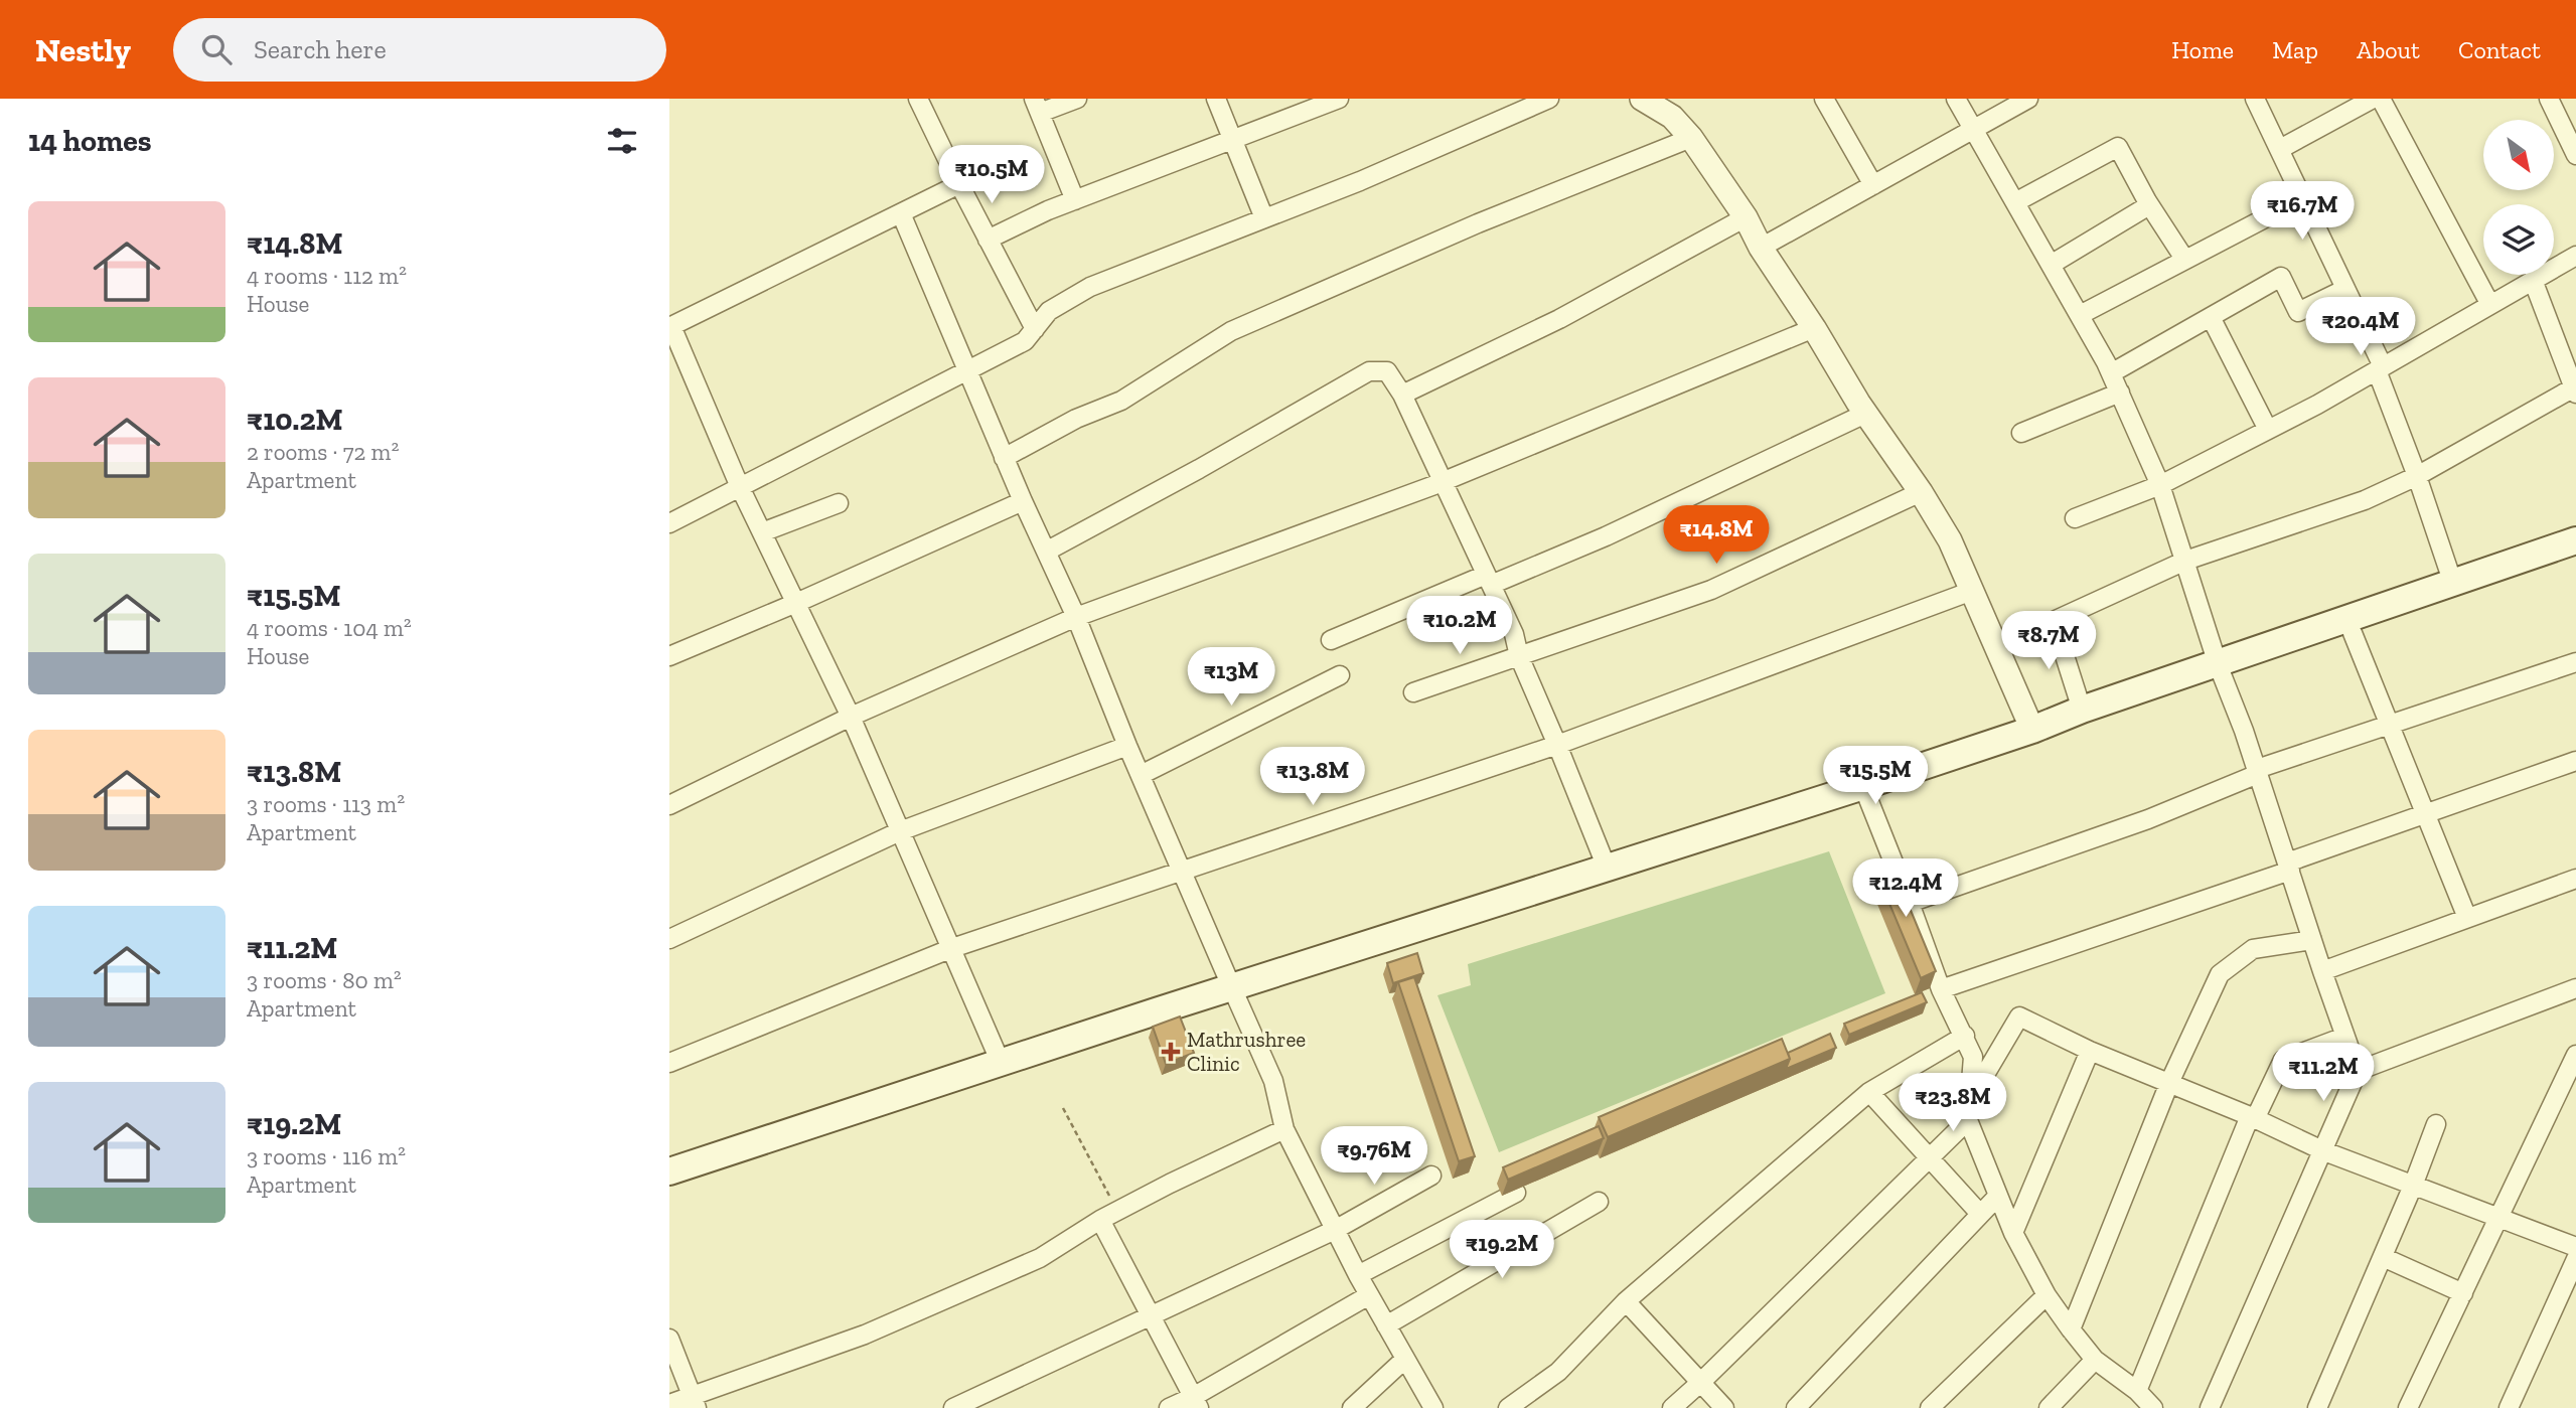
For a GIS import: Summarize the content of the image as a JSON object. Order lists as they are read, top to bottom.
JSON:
{
  "places": {
    "health": ["Mathrushree Clinic"]
  },
  "north": "bottom right",
  "page": {
    "header": "Nestly",
    "search": "Search here",
    "nav": [
      "Home",
      "Map",
      "About",
      "Contact"
    ],
    "heading": "14 homes",
    "price": [
      "₹10.5M",
      "₹16.7M",
      "₹20.4M",
      "₹14.8M",
      "₹10.2M",
      "₹8.7M",
      "₹13M",
      "₹15.5M",
      "₹13.8M",
      "₹12.4M",
      "₹11.2M",
      "₹23.8M",
      "₹9.76M",
      "₹19.2M"
    ],
    "list": [
      {
        "name": "₹14.8M",
        "note": "4 rooms · 112 m² · House"
      },
      {
        "name": "₹10.2M",
        "note": "2 rooms · 72 m² · Apartment"
      },
      {
        "name": "₹15.5M",
        "note": "4 rooms · 104 m² · House"
      },
      {
        "name": "₹13.8M",
        "note": "3 rooms · 113 m² · Apartment"
      },
      {
        "name": "₹11.2M",
        "note": "3 rooms · 80 m² · Apartment"
      },
      {
        "name": "₹19.2M",
        "note": "3 rooms · 116 m² · Apartment"
      }
    ]
  }
}
